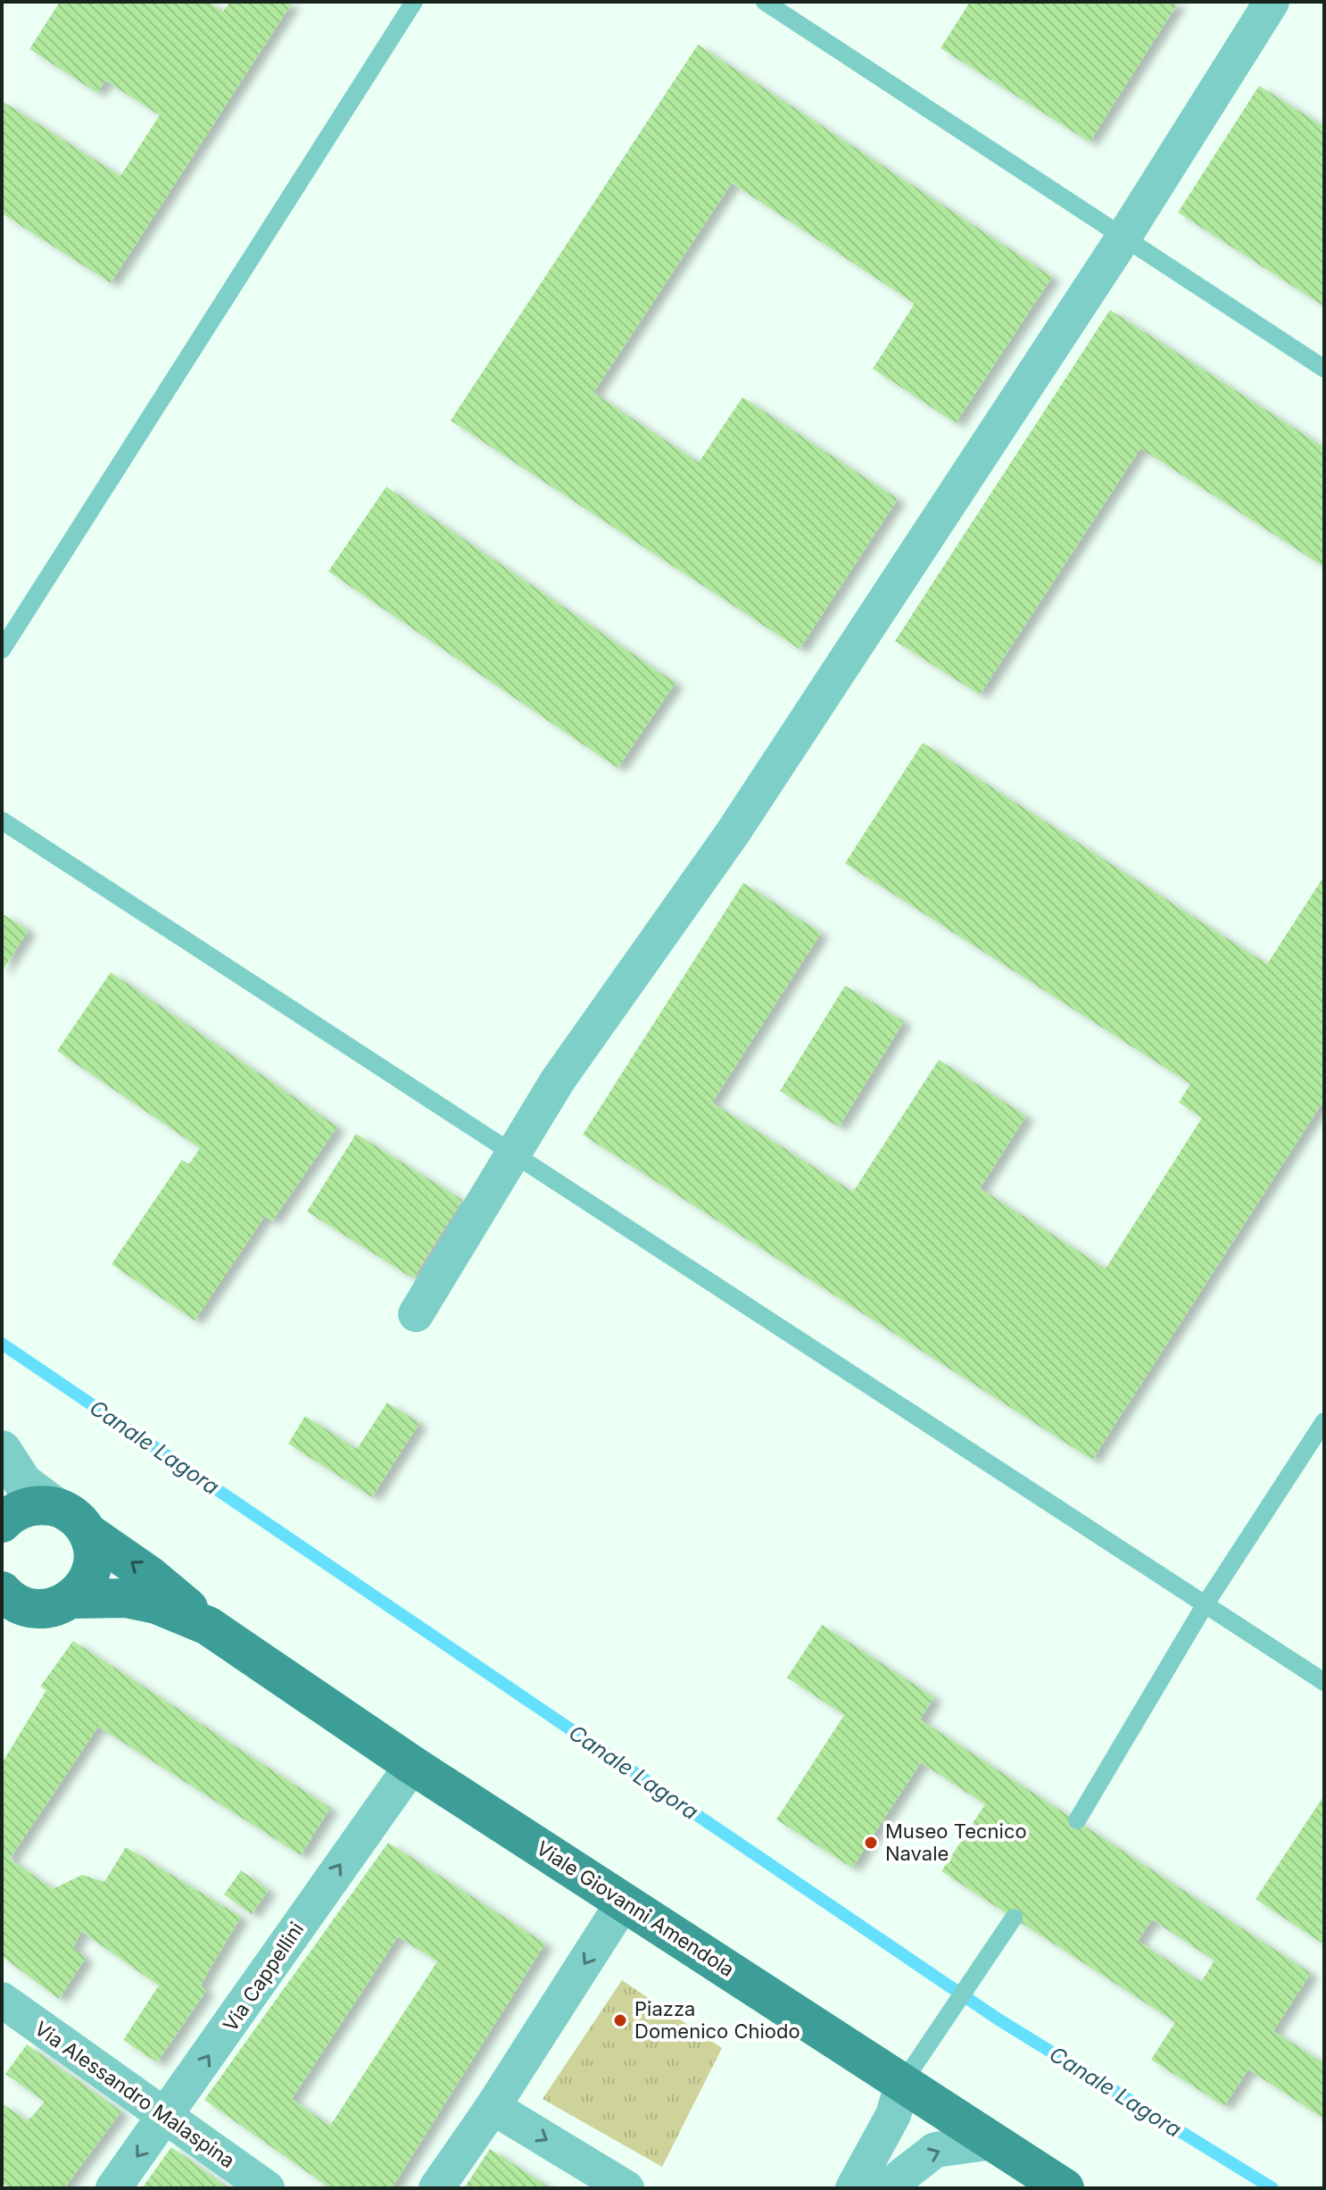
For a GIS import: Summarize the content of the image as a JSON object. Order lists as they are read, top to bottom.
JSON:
{
  "streets": {
    "main road": ["Viale Giovanni Amendola"],
    "street": ["Via Cappellini", "Via Alessandro Malaspina"]
  },
  "crossings": [
    ["Viale Giovanni Amendola", "Via Cappellini"],
    ["Via Cappellini", "Via Alessandro Malaspina"]
  ],
  "water": ["Canale Lagora"],
  "places": ["Museo Tecnico Navale", "Piazza Domenico Chiodo"]
}
